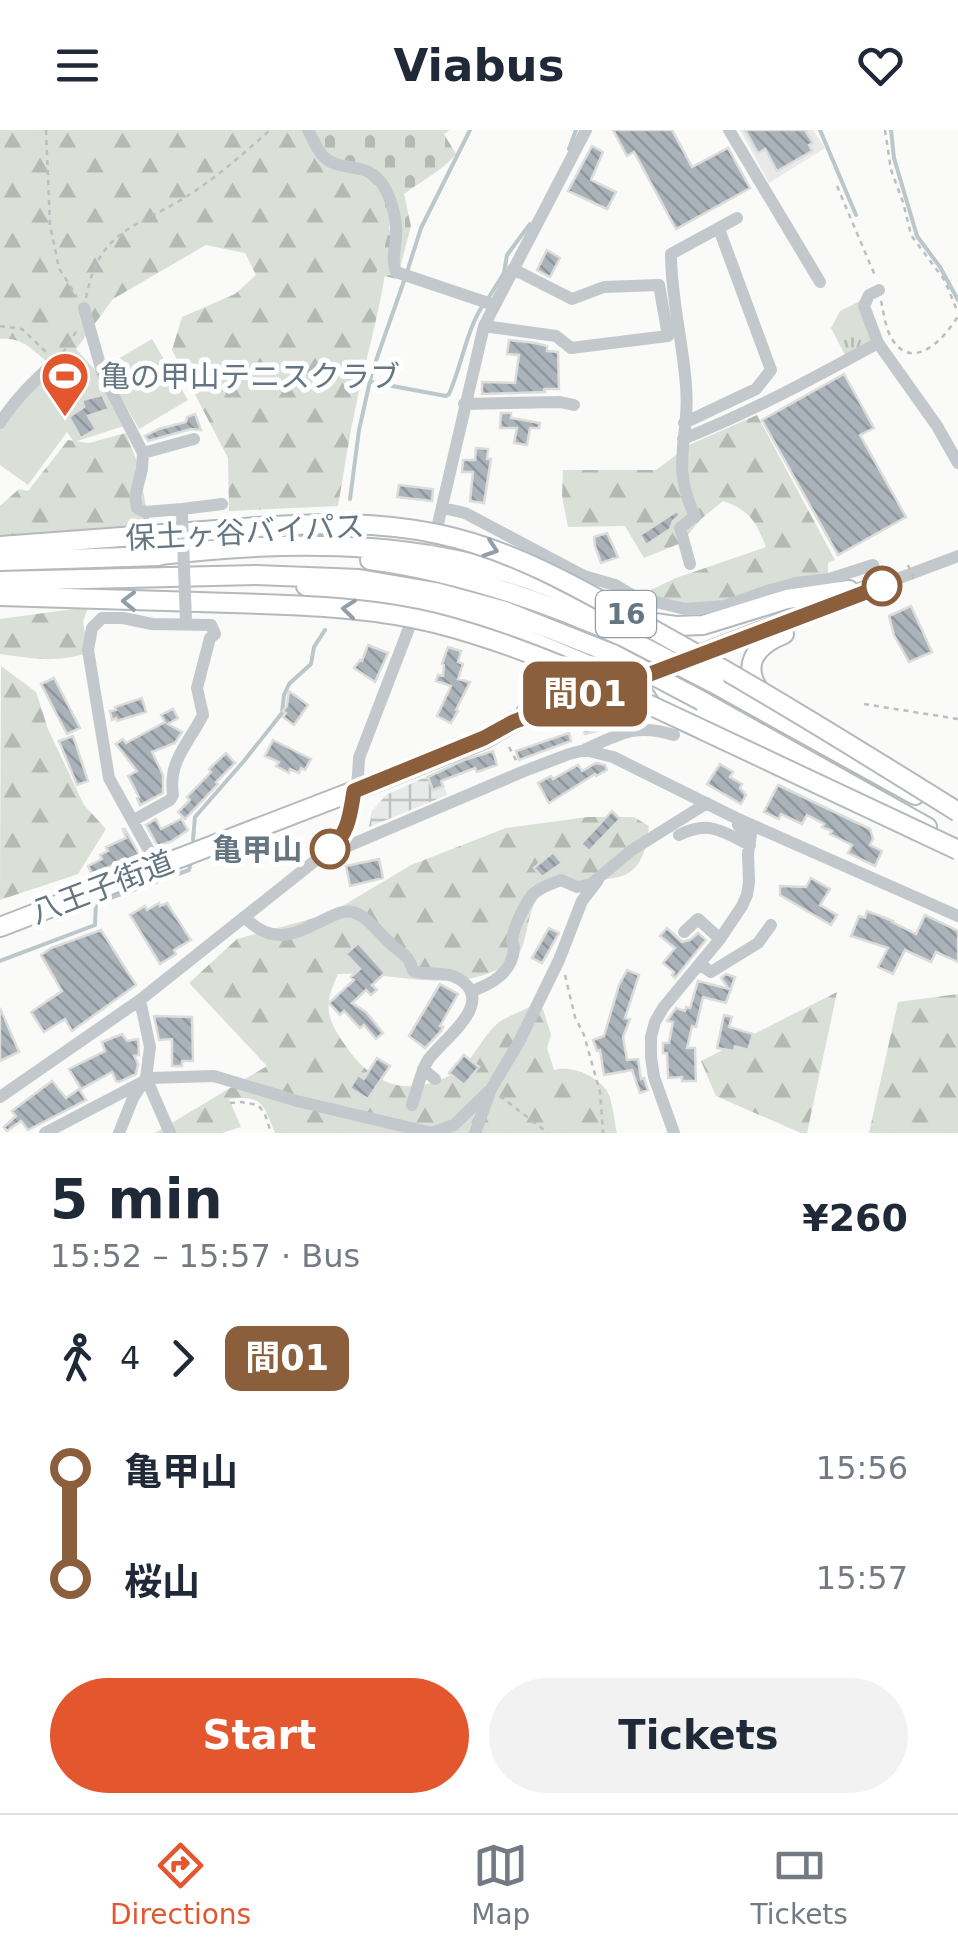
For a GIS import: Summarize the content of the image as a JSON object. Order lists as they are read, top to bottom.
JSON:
{
  "streets": {
    "highway": ["保土ヶ谷バイパス", "16", "八王子街道"]
  },
  "crossings": [
    ["保土ヶ谷バイパス", "16"],
    ["16", "八王子街道"]
  ],
  "places": {
    "sports": ["亀の甲山テニスクラブ"],
    "other": ["亀甲山"]
  },
  "lines": ["bus line 間01"],
  "page": {
    "header": "Viabus",
    "on_map": "間01",
    "heading": ["5 min", "15:52 – 15:57 · Bus", "¥260"],
    "legs": ["4", "間01"],
    "list": [
      {
        "name": "亀甲山",
        "value": "15:56"
      },
      {
        "name": "桜山",
        "value": "15:57"
      }
    ],
    "buttons": ["Start", "Tickets"],
    "tabs": ["Directions", "Map", "Tickets"]
  }
}
